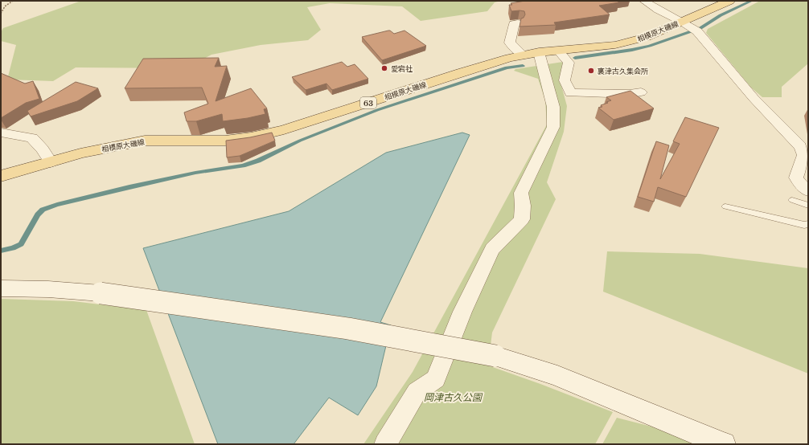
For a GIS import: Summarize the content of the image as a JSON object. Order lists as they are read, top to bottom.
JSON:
{
  "streets": {
    "main road": ["相模原大磯線", "63"]
  },
  "parks": ["岡津古久公園"],
  "places": ["愛宕社", "裏津古久集会所"]
}
